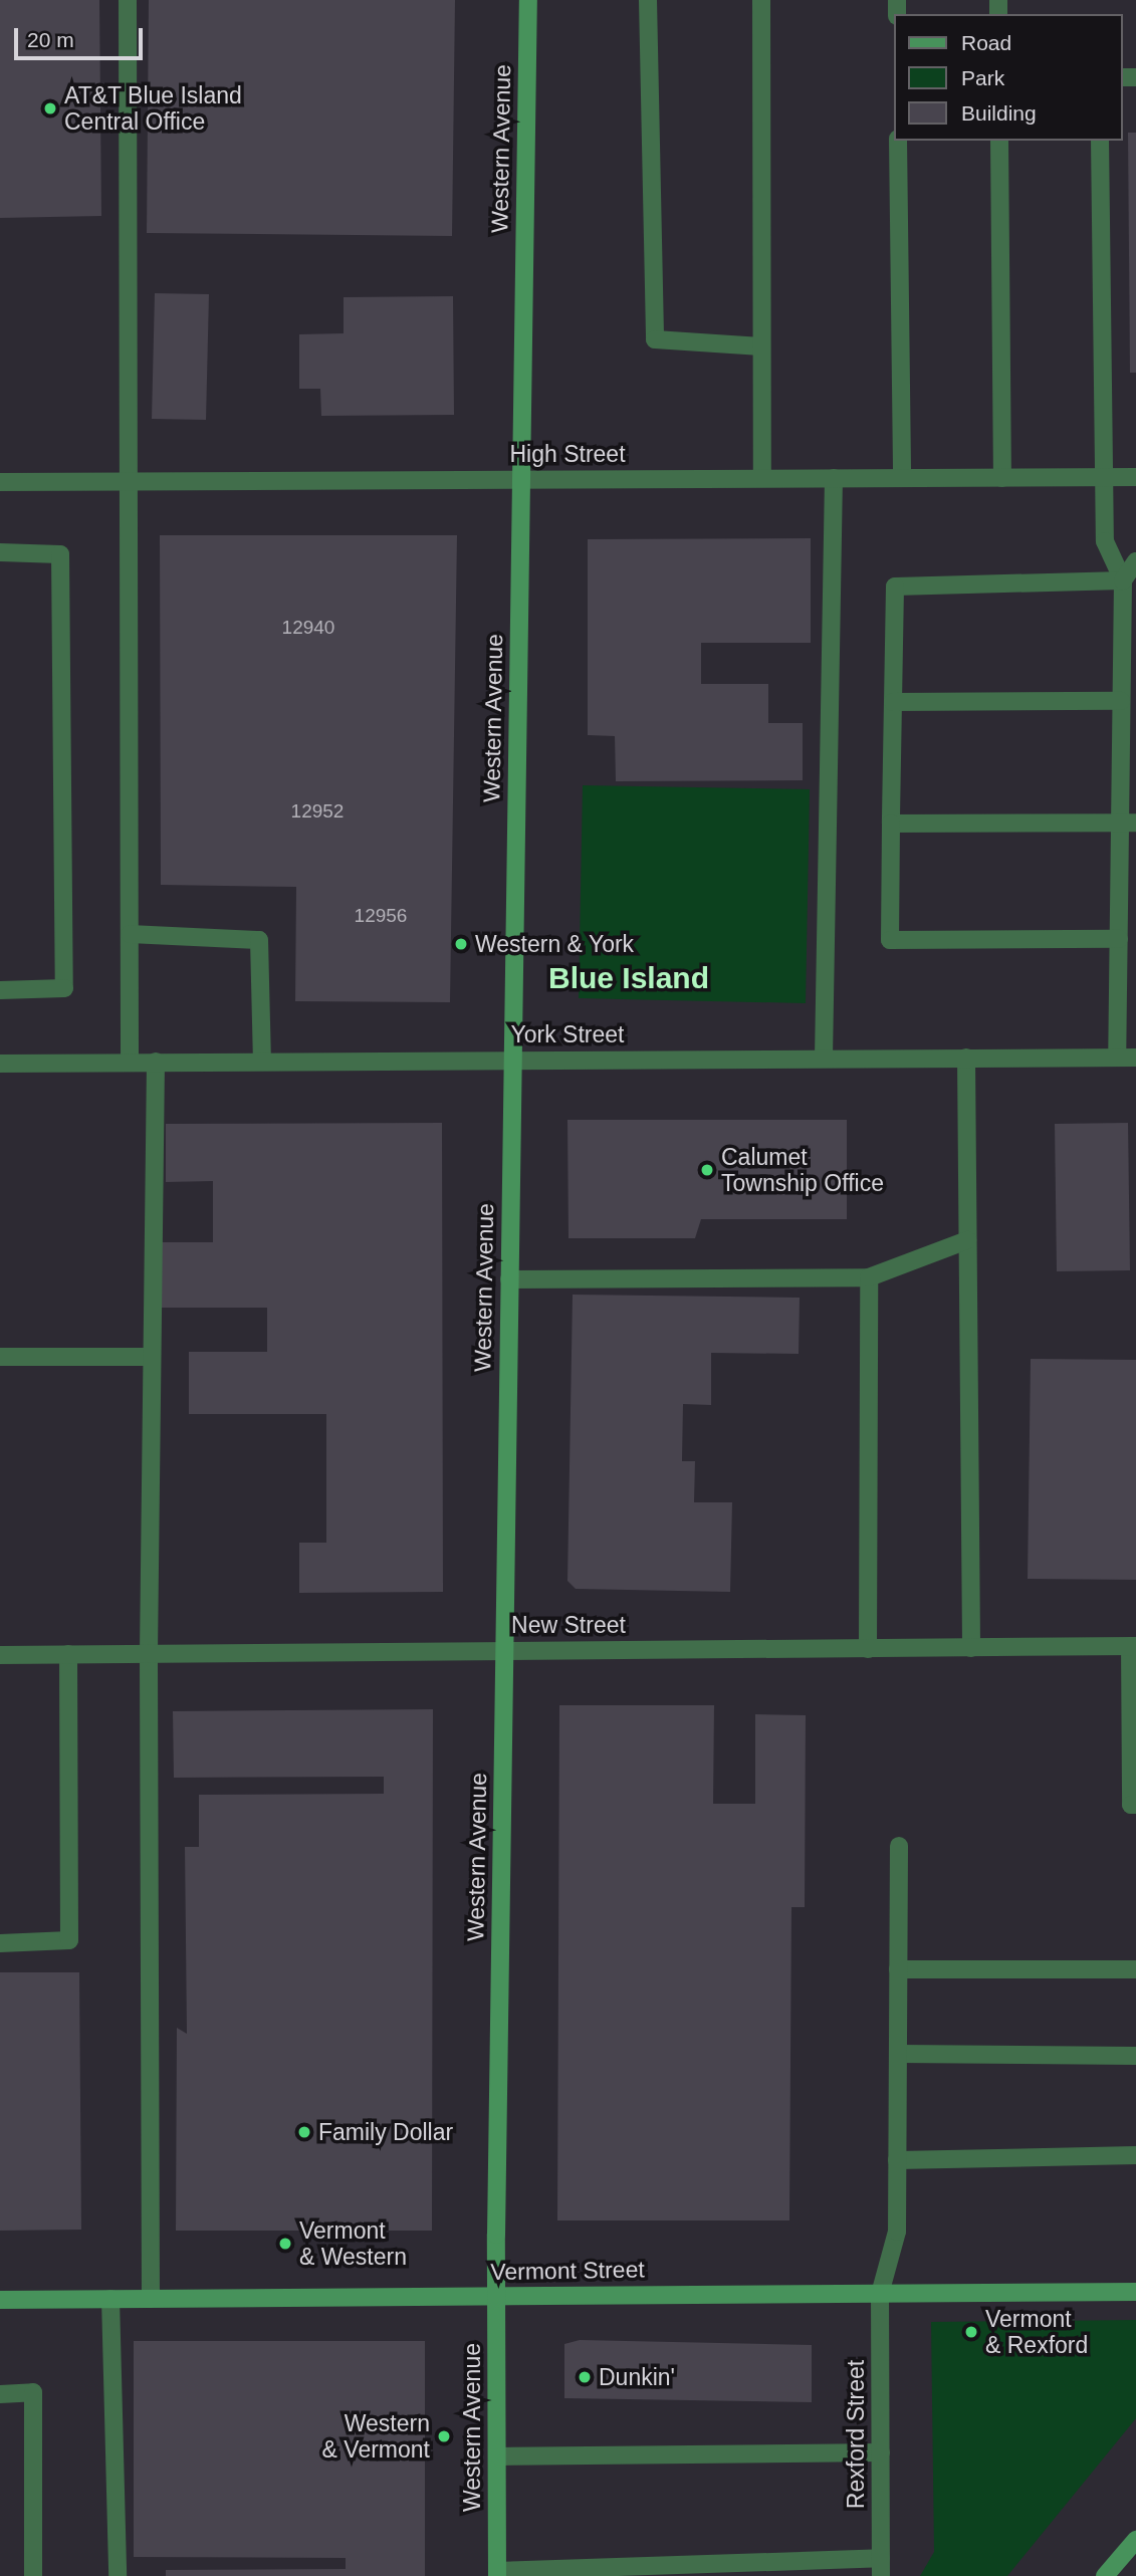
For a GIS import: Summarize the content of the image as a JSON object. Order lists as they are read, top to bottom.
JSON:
{
  "streets": {
    "main road": ["Western Avenue", "Vermont Street"],
    "street": [
      "High Street",
      "York Street",
      "New Street",
      "Rexford Street"
    ]
  },
  "crossings": [
    ["Western Avenue", "High Street"],
    ["Western Avenue", "York Street"],
    ["Western Avenue", "New Street"],
    ["Western Avenue", "Vermont Street"],
    ["Vermont Street", "Rexford Street"]
  ],
  "districts": ["Blue Island"],
  "places": [
    "AT&T Blue Island Central Office",
    "Western & York",
    "Calumet Township Office",
    "Family Dollar",
    "Vermont & Western",
    "Vermont & Rexford",
    "Dunkin'",
    "Western & Vermont"
  ],
  "house_numbers": ["12940", "12952", "12956"],
  "legend": ["Road", "Park", "Building"],
  "scale_bar": "20 m"
}
